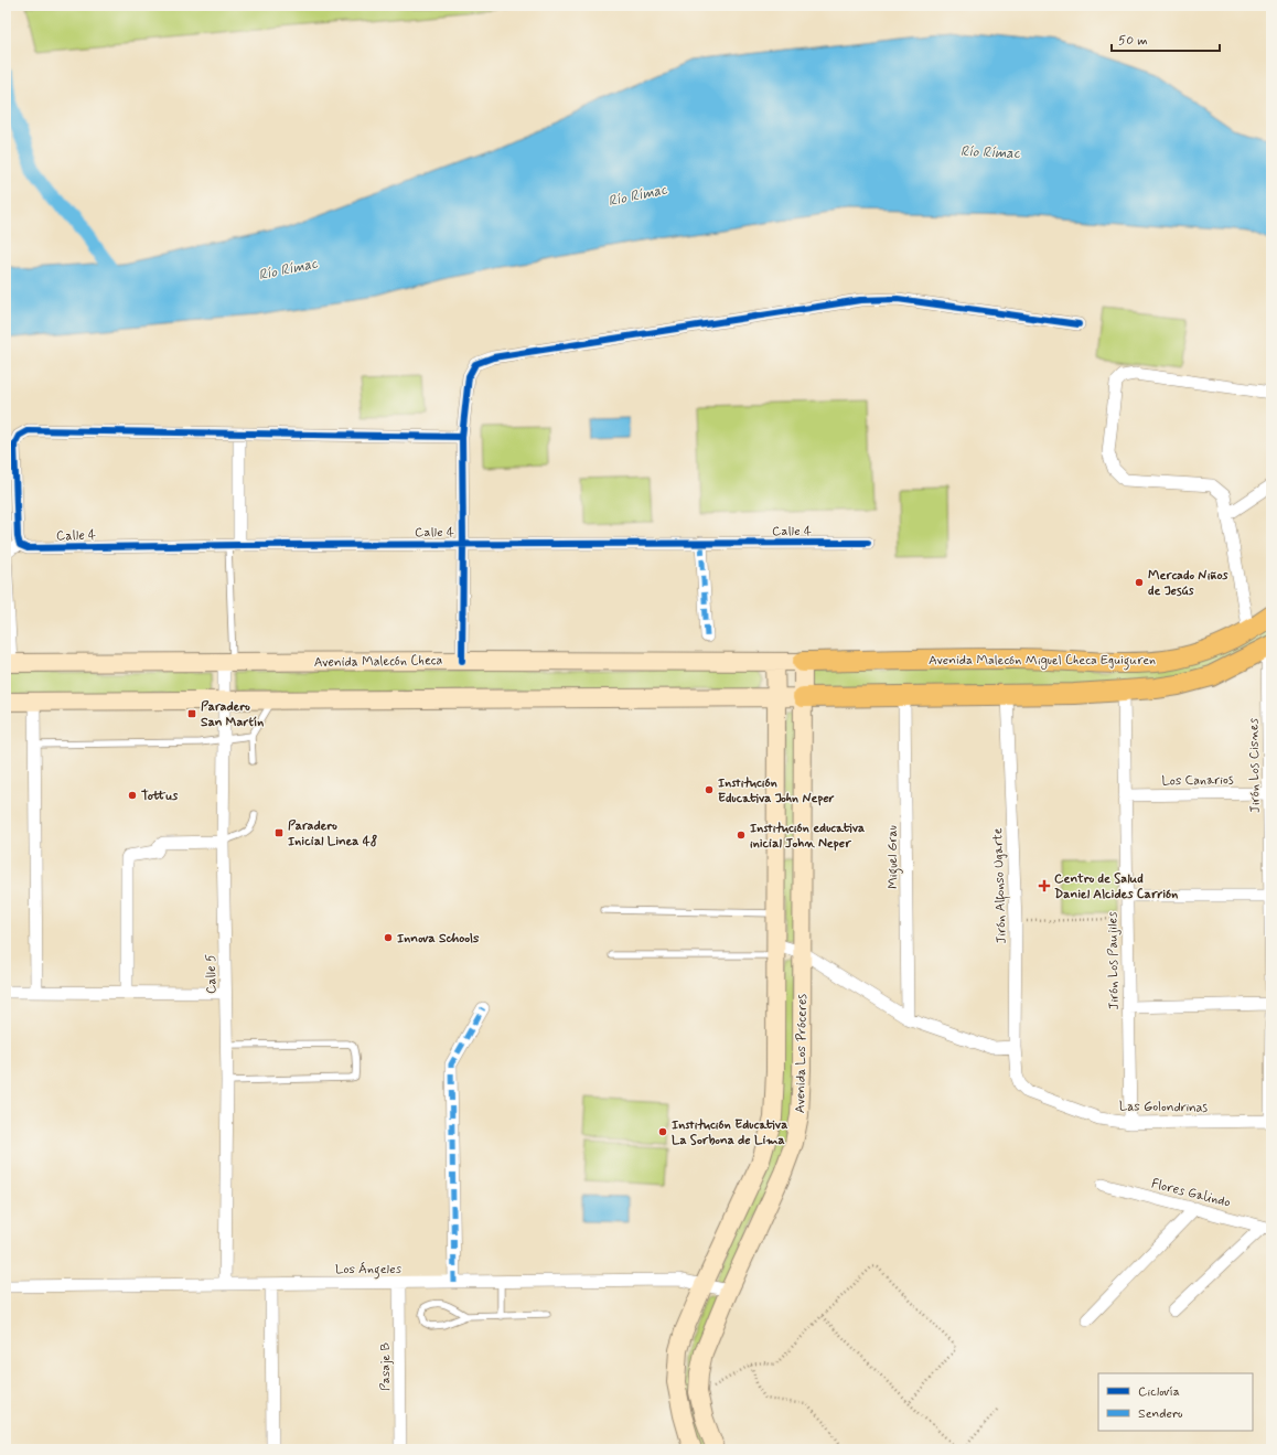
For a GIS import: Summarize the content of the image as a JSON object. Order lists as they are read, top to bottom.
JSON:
{
  "streets": {
    "main road": ["Avenida Malecón Miguel Checa Eguiguren", "Avenida Malecón Checa", "Avenida Los Próceres"],
    "street": [
      "Calle 4",
      "Jirón Los Cisnes",
      "Los Canarios",
      "Miguel Grau",
      "Jirón Alfonso Ugarte",
      "Jirón Los Paujiles",
      "Calle 5",
      "Las Golondrinas",
      "Flores Galindo",
      "Los Ángeles",
      "Pasaje B"
    ]
  },
  "crossings": [
    ["Avenida Malecón Miguel Checa Eguiguren", "Avenida Malecón Checa"],
    ["Avenida Malecón Miguel Checa Eguiguren", "Avenida Los Próceres"],
    ["Avenida Malecón Checa", "Calle 5"],
    ["Avenida Malecón Checa", "Avenida Los Próceres"],
    ["Jirón Los Cisnes", "Los Canarios"],
    ["Jirón Los Cisnes", "Las Golondrinas"],
    ["Los Canarios", "Jirón Los Paujiles"],
    ["Jirón Alfonso Ugarte", "Las Golondrinas"],
    ["Jirón Los Paujiles", "Las Golondrinas"],
    ["Calle 5", "Los Ángeles"],
    ["Avenida Los Próceres", "Los Ángeles"],
    ["Los Ángeles", "Pasaje B"]
  ],
  "water": ["Río Rímac"],
  "places": {
    "other": [
      "Mercado Niños de Jesús",
      "Institución Educativa John Neper",
      "Tottus",
      "Institución educativa inicial John Neper",
      "Innova Schools",
      "Institución Educativa La Sorbona de Lima"
    ],
    "transit": ["Paradero San Martín", "Paradero Inicial Linea 48"],
    "health": ["Centro de Salud Daniel Alcides Carrión"]
  },
  "legend": ["Ciclovía", "Sendero"],
  "scale_bar": "50 m"
}
